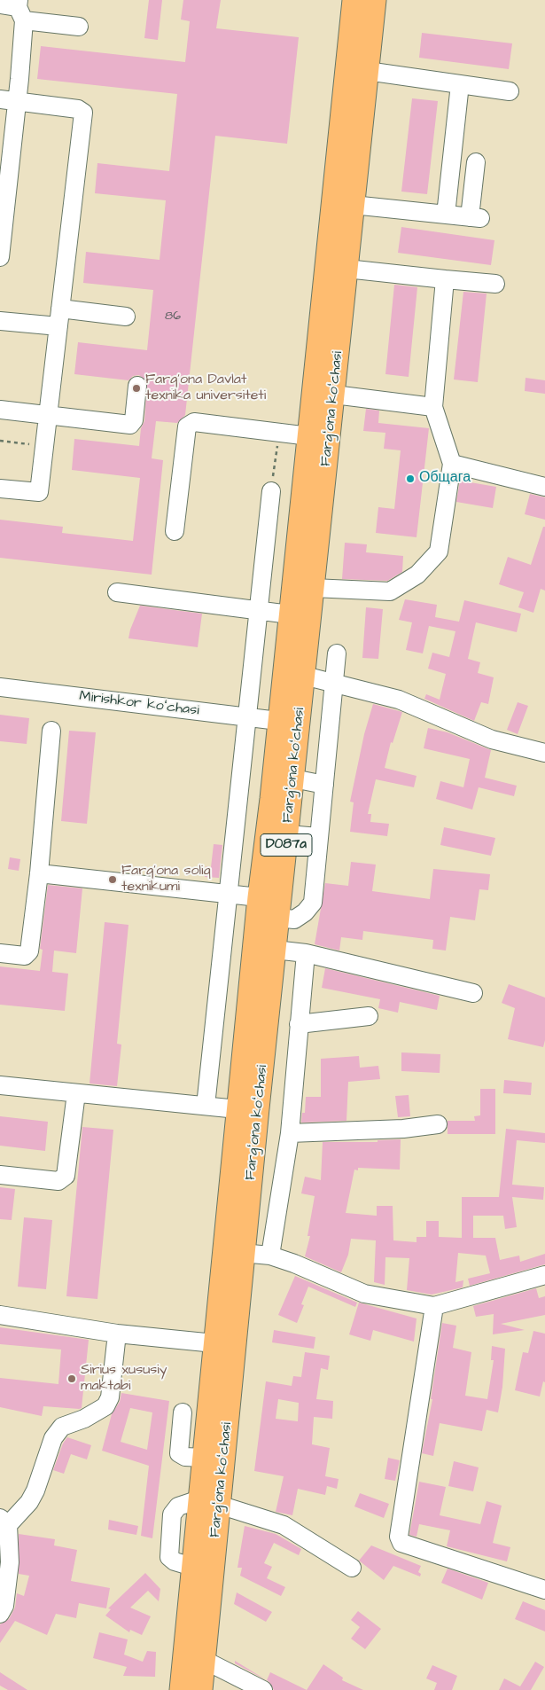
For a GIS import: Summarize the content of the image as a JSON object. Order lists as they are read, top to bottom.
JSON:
{
  "streets": {
    "main road": ["Fargʻona koʻchasi", "D087a"],
    "street": ["Mirishkor koʻchasi"]
  },
  "crossings": [
    ["Fargʻona koʻchasi", "Mirishkor koʻchasi"]
  ],
  "places": [
    "Farg'ona Davlat texnika universiteti",
    "Общага",
    "Farg'ona soliq texnikumi",
    "Sirius xususiy maktabi"
  ],
  "house_numbers": ["86"]
}
